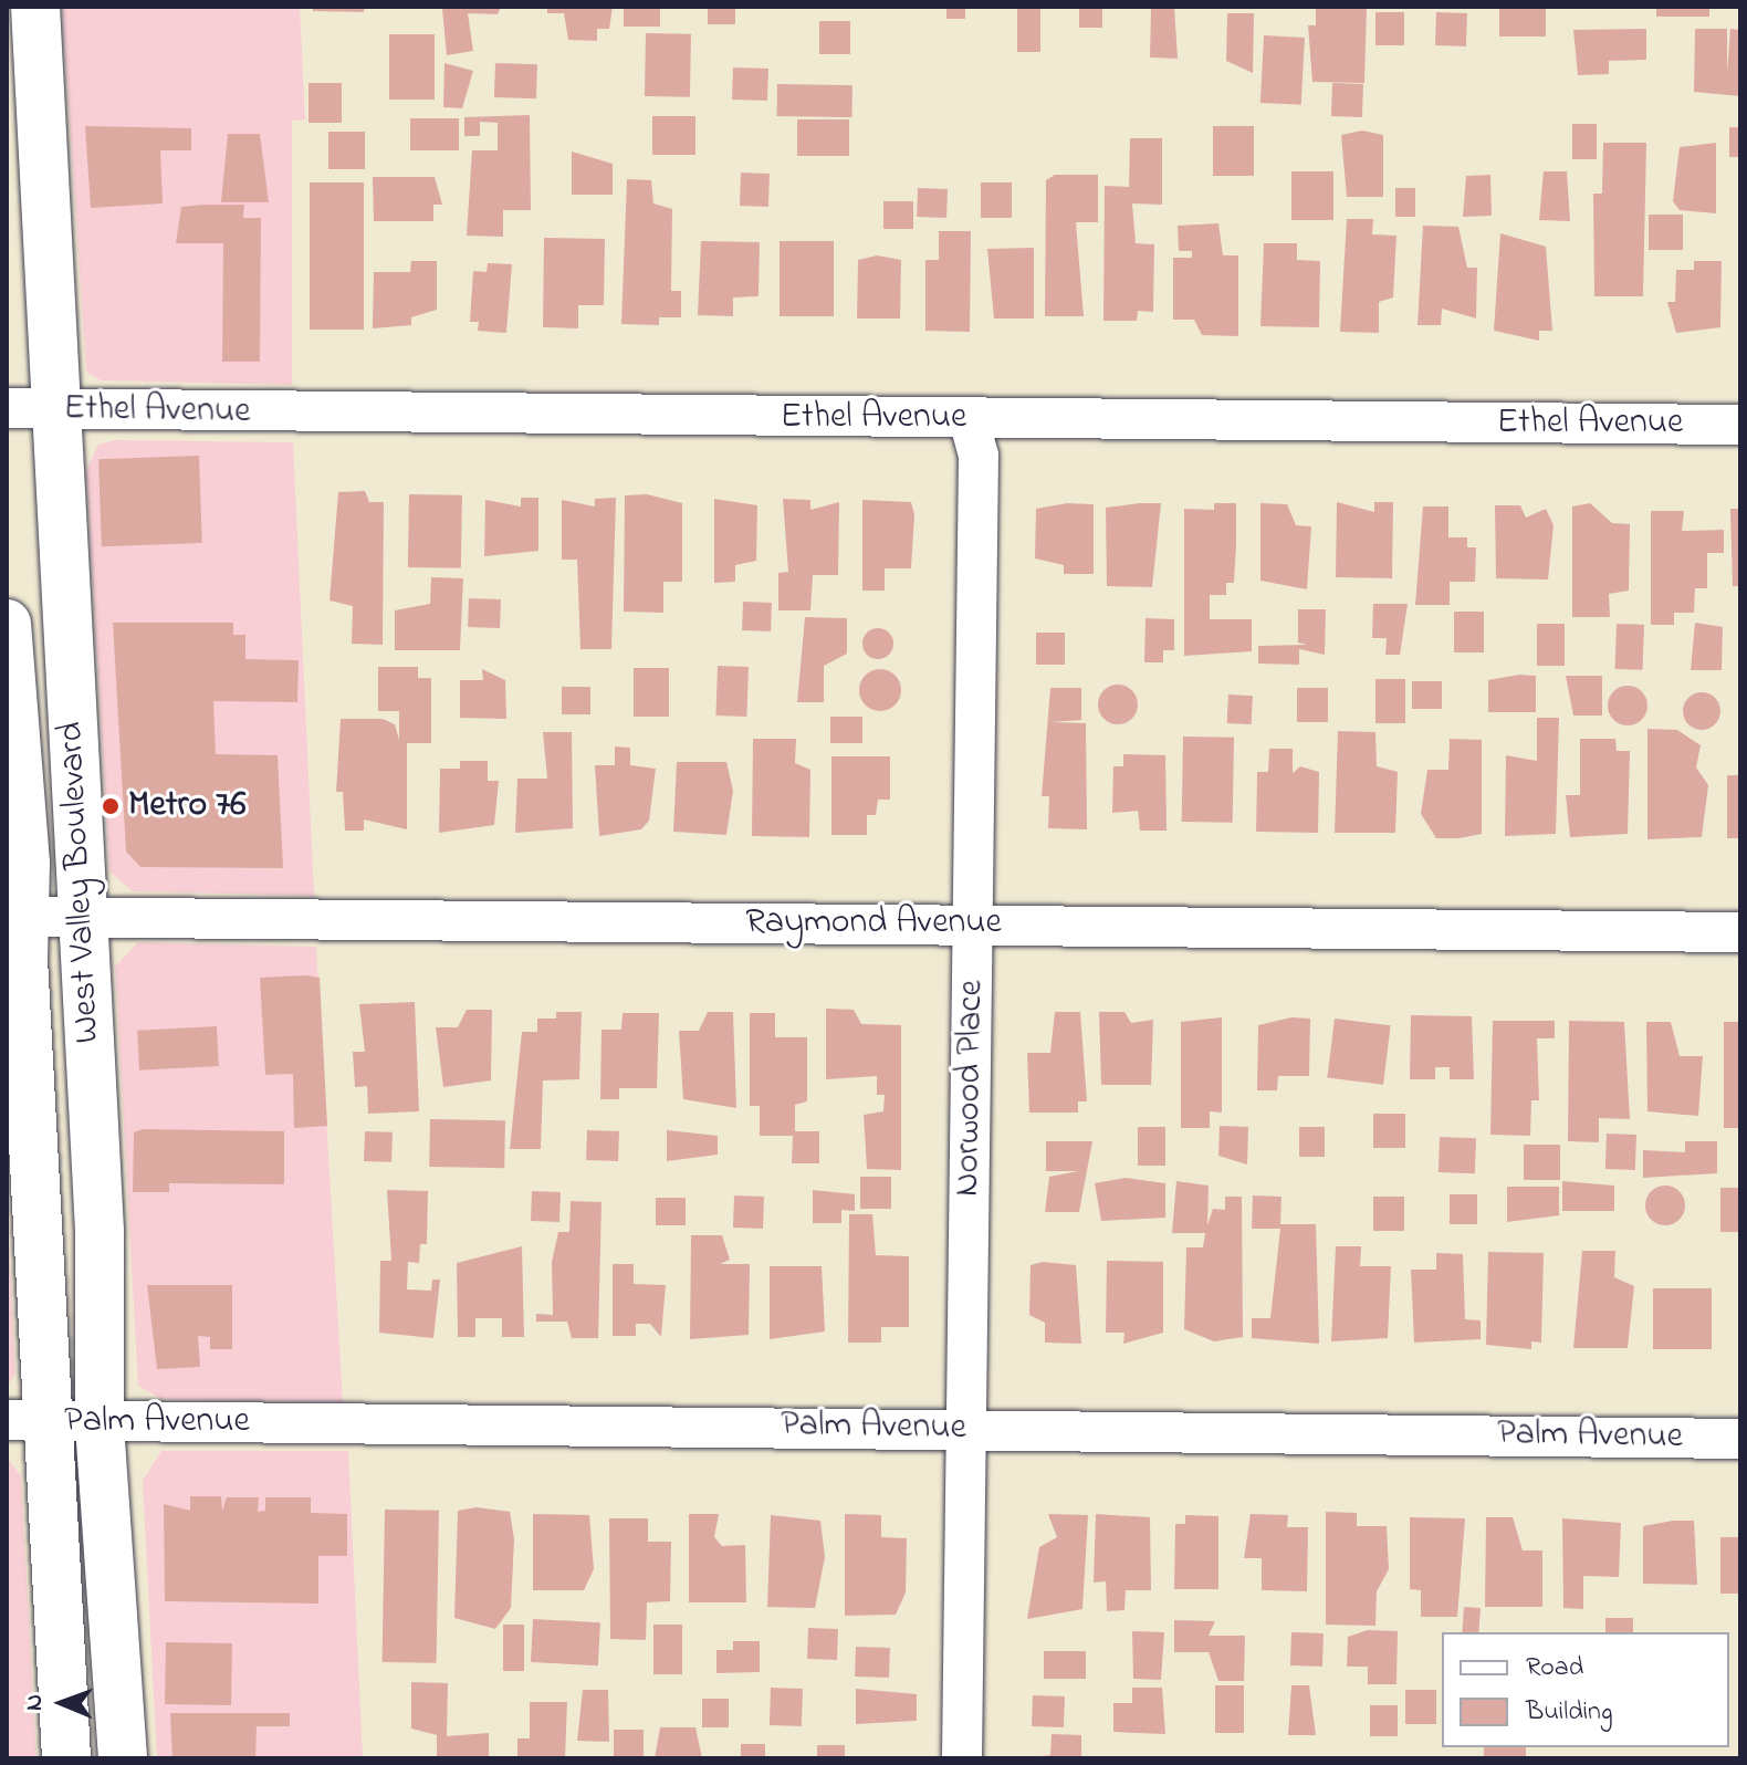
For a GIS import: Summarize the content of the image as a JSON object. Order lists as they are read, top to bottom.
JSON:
{
  "streets": {
    "main road": ["West Valley Boulevard"],
    "street": [
      "Ethel Avenue",
      "Raymond Avenue",
      "Norwood Place",
      "Palm Avenue"
    ]
  },
  "crossings": [
    ["Ethel Avenue", "West Valley Boulevard"],
    ["Ethel Avenue", "Norwood Place"],
    ["West Valley Boulevard", "Raymond Avenue"],
    ["West Valley Boulevard", "Palm Avenue"],
    ["Raymond Avenue", "Norwood Place"],
    ["Norwood Place", "Palm Avenue"]
  ],
  "places": ["Metro 76"],
  "legend": ["Road", "Building"],
  "north": "left"
}
